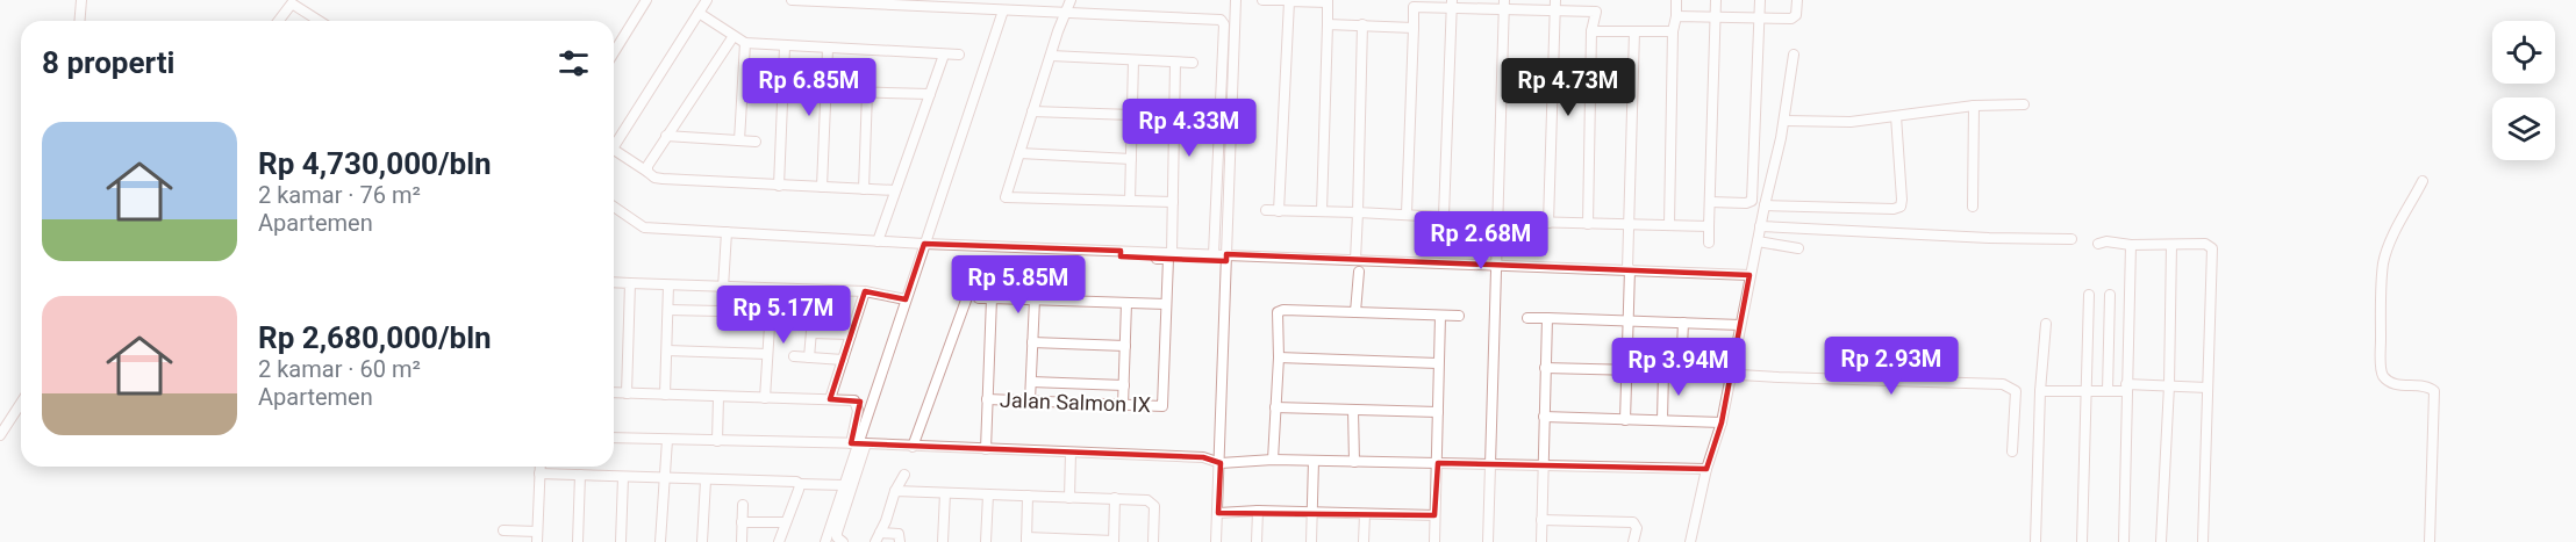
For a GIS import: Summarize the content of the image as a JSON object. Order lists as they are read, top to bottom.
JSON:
{
  "streets": {
    "street": ["Jalan Salmon IX"]
  },
  "page": {
    "heading": "8 properti",
    "price": [
      "Rp 6.85M",
      "Rp 4.73M",
      "Rp 4.33M",
      "Rp 2.68M",
      "Rp 5.85M",
      "Rp 5.17M",
      "Rp 2.93M",
      "Rp 3.94M"
    ],
    "list": [
      {
        "name": "Rp 4,730,000/bln",
        "note": "2 kamar · 76 m² · Apartemen"
      },
      {
        "name": "Rp 2,680,000/bln",
        "note": "2 kamar · 60 m² · Apartemen"
      }
    ]
  }
}
